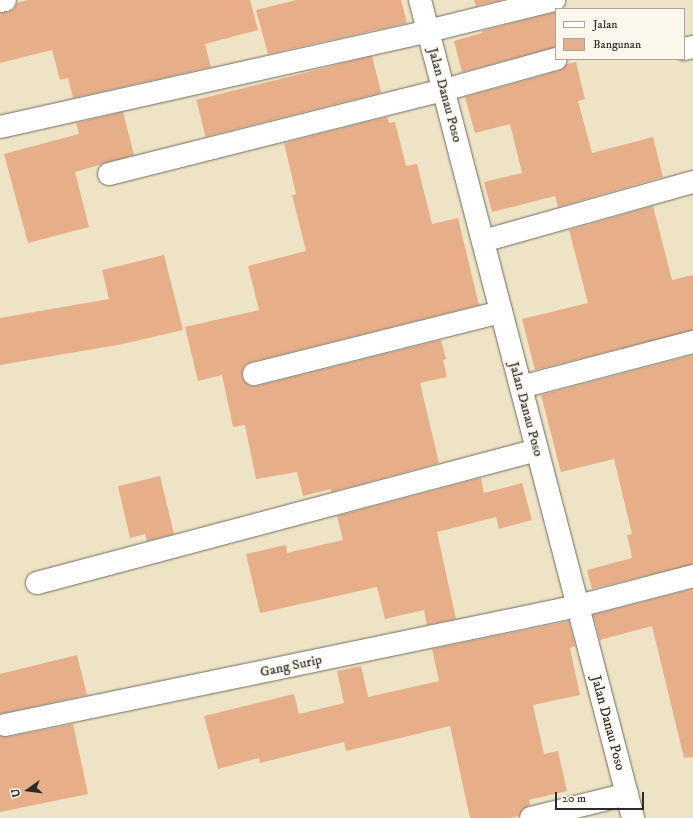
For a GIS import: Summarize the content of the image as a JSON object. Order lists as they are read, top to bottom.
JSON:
{
  "streets": {
    "street": ["Jalan Danau Poso", "Gang Surip"]
  },
  "crossings": [
    ["Jalan Danau Poso", "Gang Surip"]
  ],
  "legend": ["Jalan", "Bangunan"],
  "scale_bar": "20 m",
  "north": "left"
}
